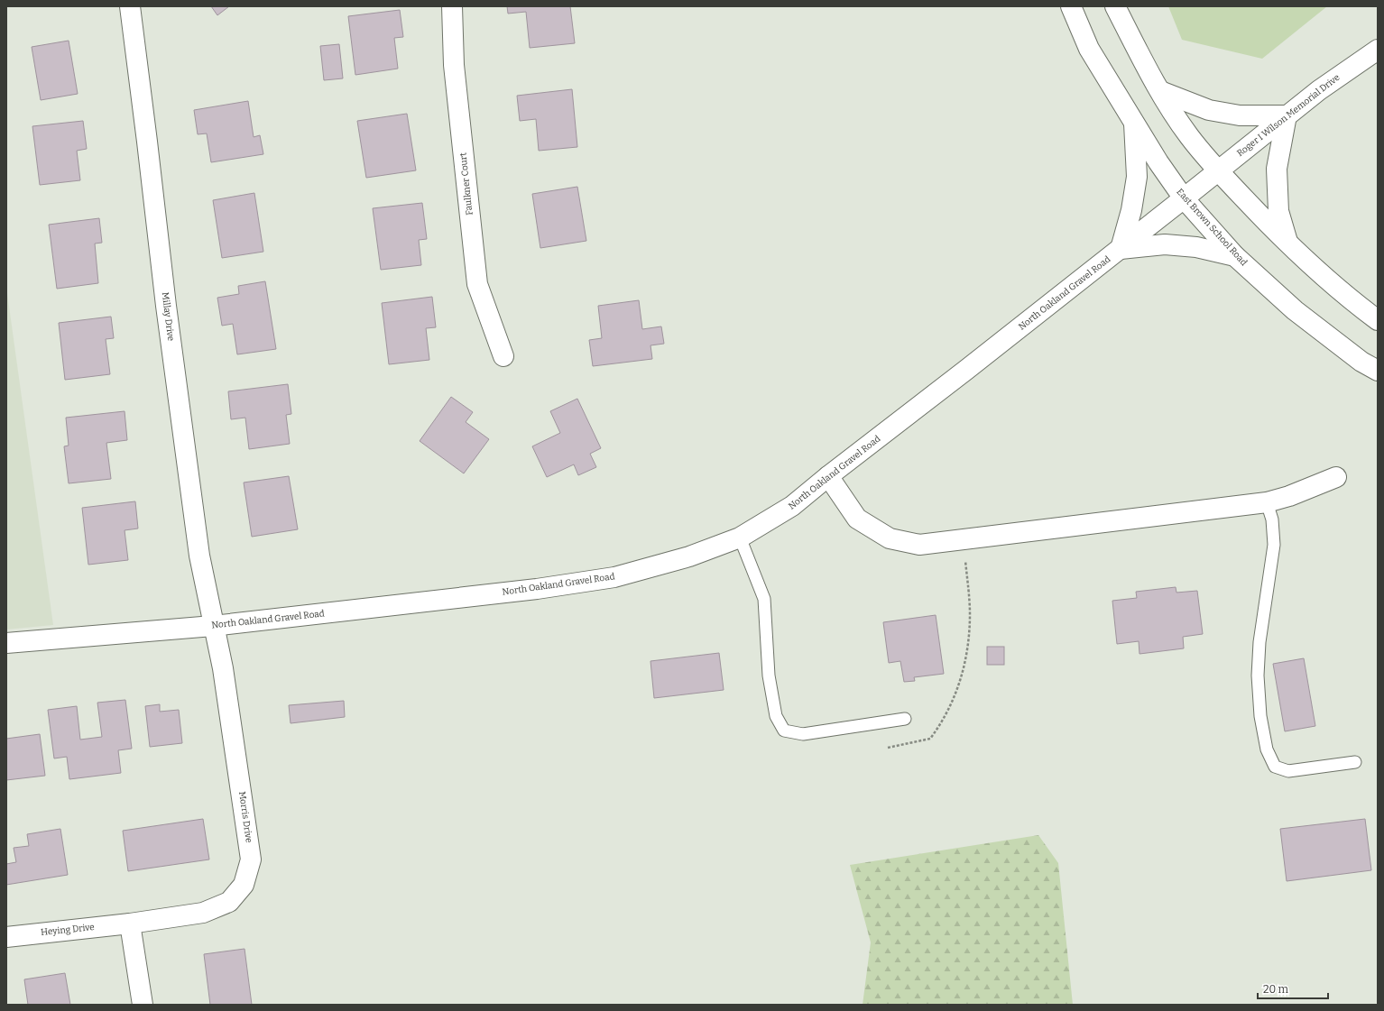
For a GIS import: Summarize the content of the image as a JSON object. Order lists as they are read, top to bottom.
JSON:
{
  "streets": {
    "street": [
      "Roger I Wilson Memorial Drive",
      "Faulkner Court",
      "East Brown School Road",
      "North Oakland Gravel Road",
      "Millay Drive",
      "Morris Drive",
      "Heying Drive"
    ]
  },
  "crossings": [
    ["Roger I Wilson Memorial Drive", "North Oakland Gravel Road"],
    ["East Brown School Road", "North Oakland Gravel Road"],
    ["North Oakland Gravel Road", "Millay Drive"],
    ["North Oakland Gravel Road", "Morris Drive"],
    ["Millay Drive", "Morris Drive"],
    ["Morris Drive", "Heying Drive"]
  ],
  "scale_bar": "20 m"
}
